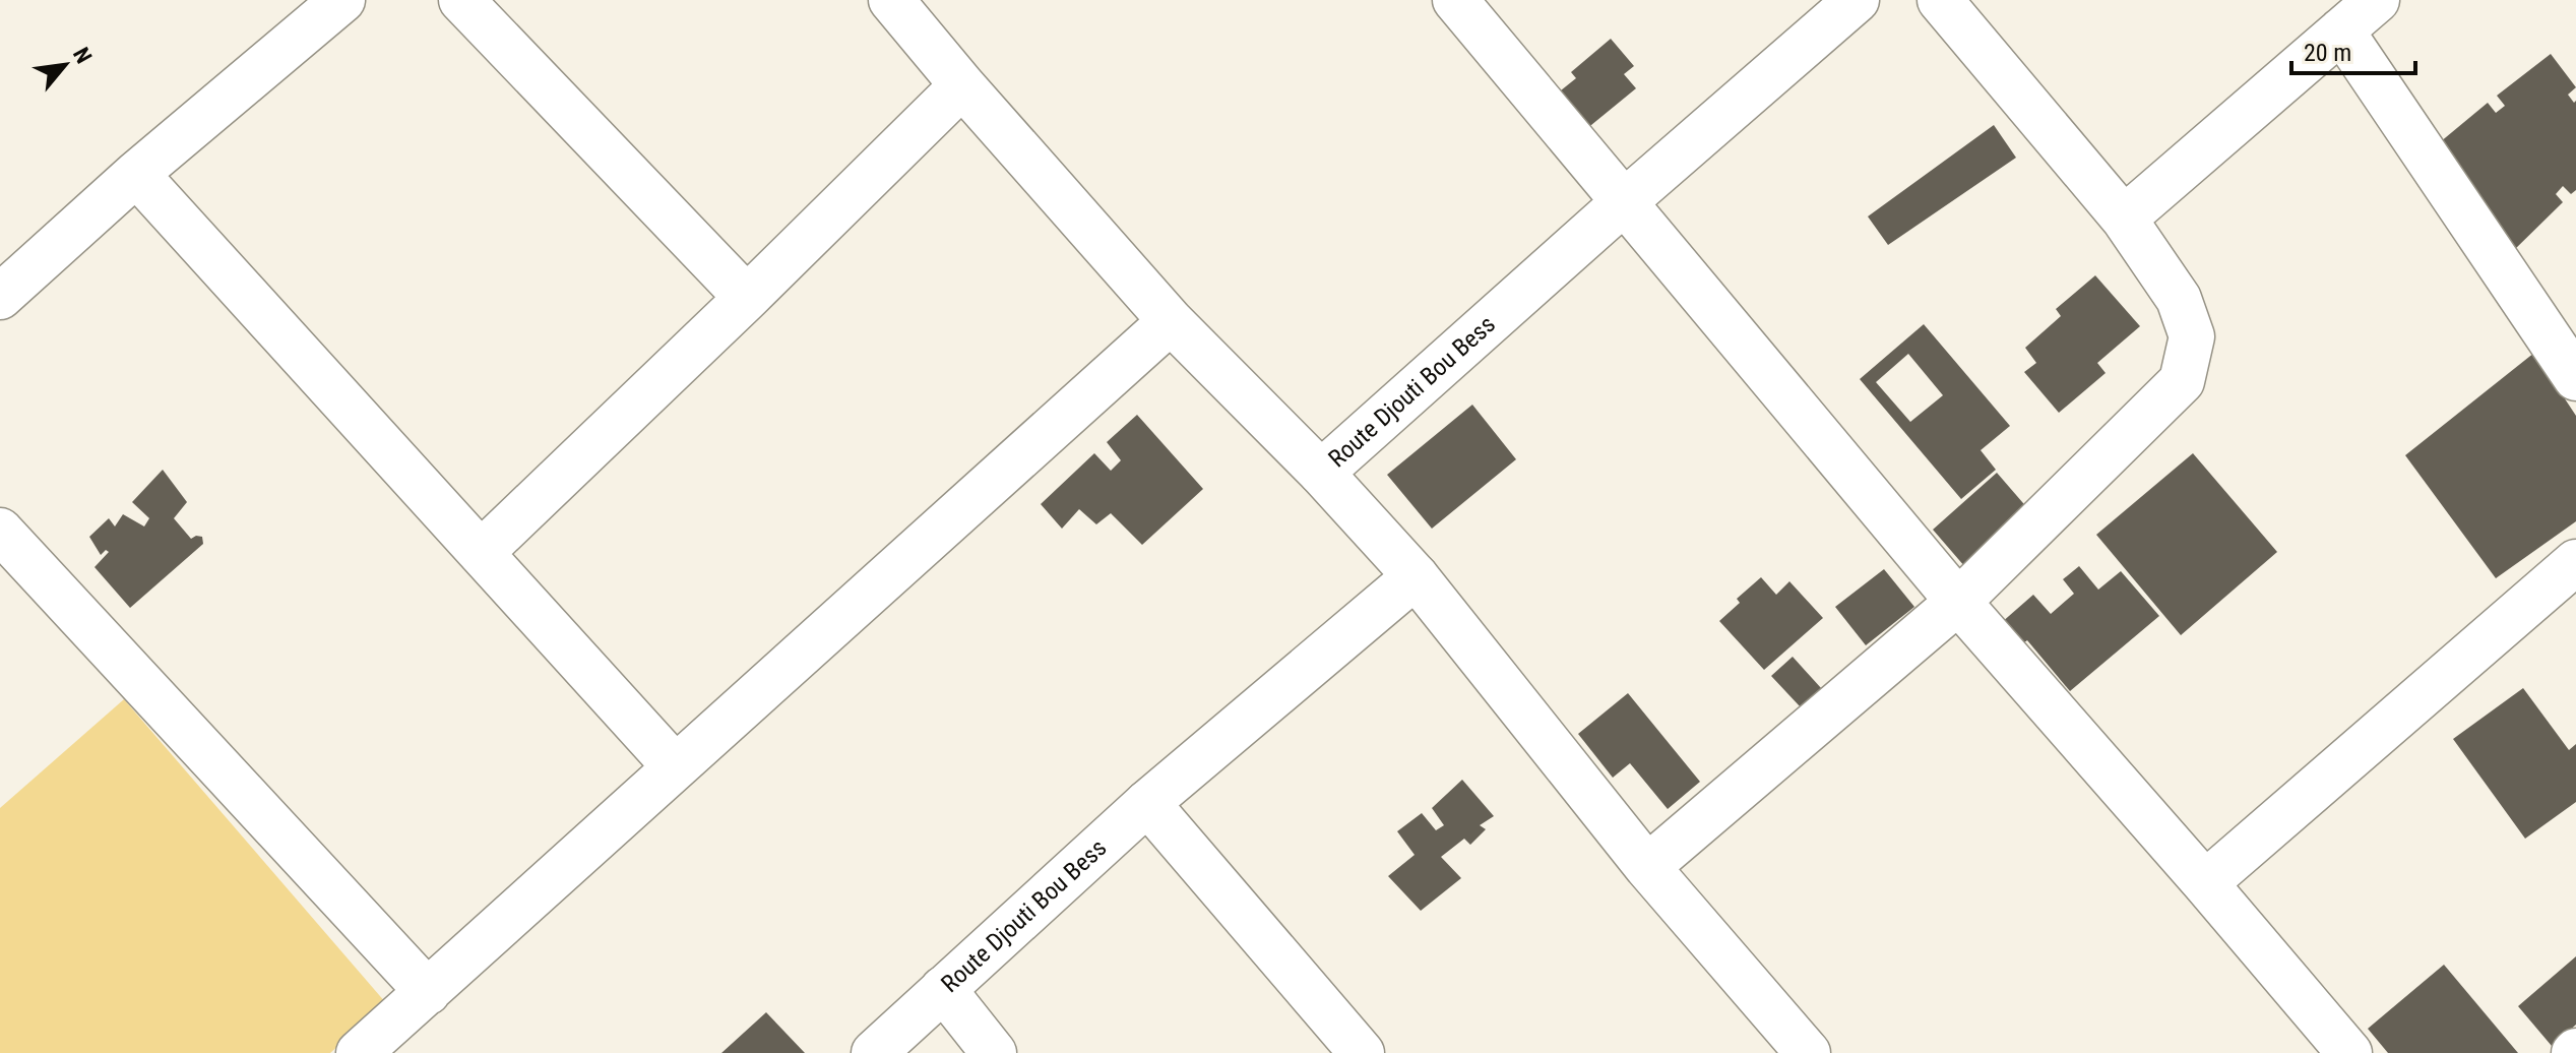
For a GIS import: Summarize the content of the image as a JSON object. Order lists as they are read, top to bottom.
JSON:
{
  "streets": {
    "street": ["Route Djouti Bou Bess"]
  },
  "scale_bar": "20 m",
  "north": "top right"
}
